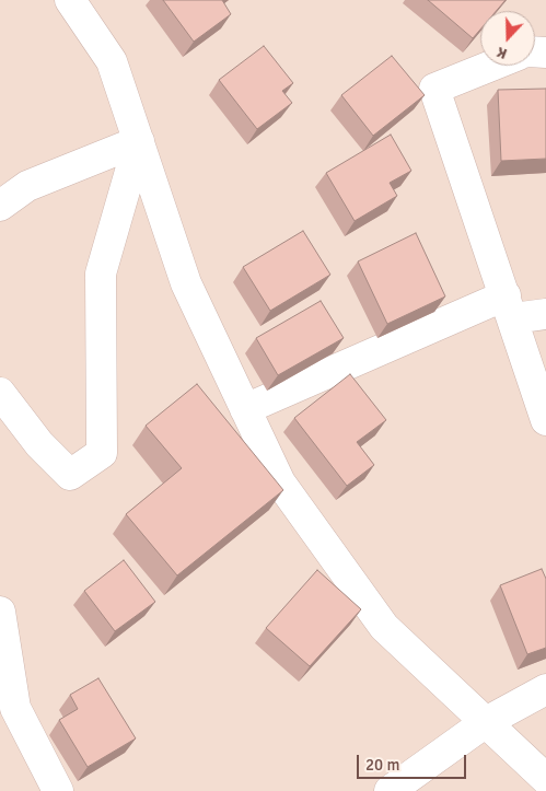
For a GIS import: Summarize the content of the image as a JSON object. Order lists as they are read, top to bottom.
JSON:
{
  "scale_bar": "20 m",
  "north": "bottom"
}
